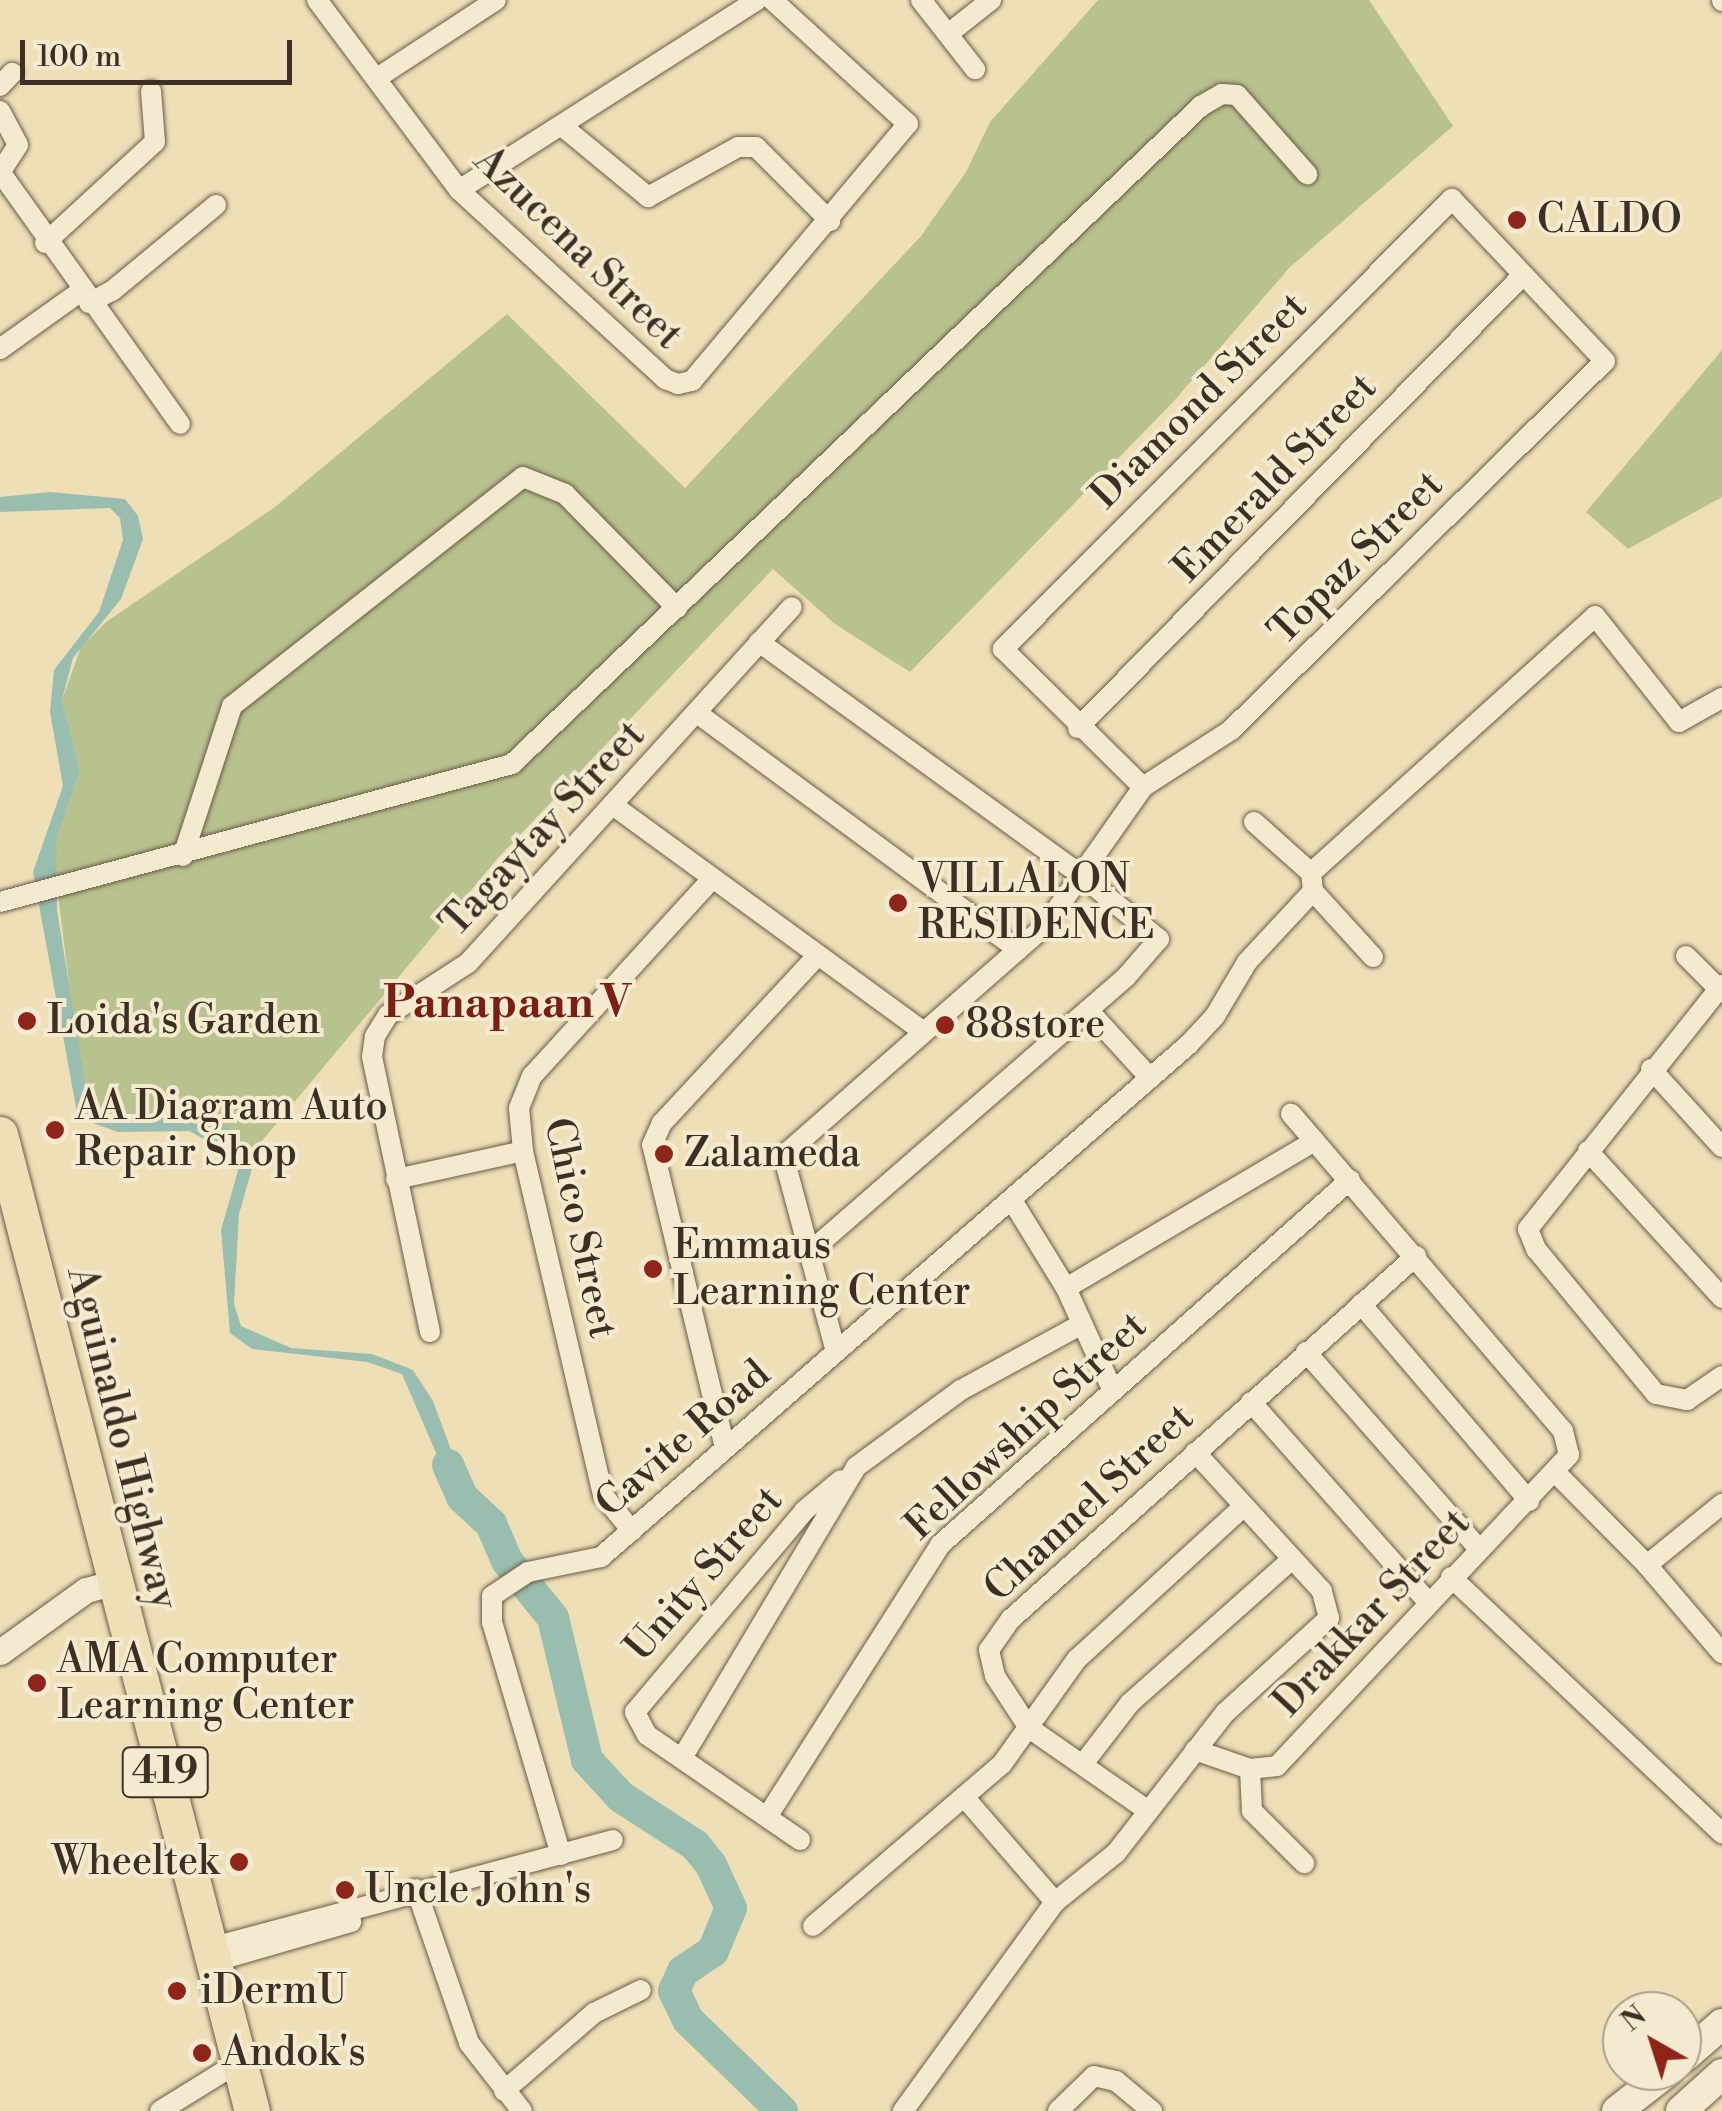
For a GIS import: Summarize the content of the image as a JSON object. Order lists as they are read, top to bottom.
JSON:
{
  "streets": {
    "highway": ["Aguinaldo Highway", "419"],
    "street": [
      "Azucena Street",
      "Diamond Street",
      "Emerald Street",
      "Topaz Street",
      "Tagaytay Street",
      "Chico Street",
      "Fellowship Street",
      "Cavite Road",
      "Channel Street",
      "Unity Street",
      "Drakkar Street"
    ]
  },
  "crossings": [
    ["Diamond Street", "Emerald Street"],
    ["Diamond Street", "Topaz Street"],
    ["Emerald Street", "Topaz Street"],
    ["Chico Street", "Cavite Road"],
    ["Fellowship Street", "Unity Street"],
    ["Channel Street", "Drakkar Street"]
  ],
  "districts": ["Panapaan V"],
  "places": [
    "CALDO",
    "VILLALON RESIDENCE",
    "Loida's Garden",
    "88store",
    "AA Diagram Auto Repair Shop",
    "Zalameda",
    "Emmaus Learning Center",
    "AMA Computer Learning Center",
    "Wheeltek",
    "Uncle John's",
    "iDermU",
    "Andok's"
  ],
  "scale_bar": "100 m",
  "north": "top left"
}
